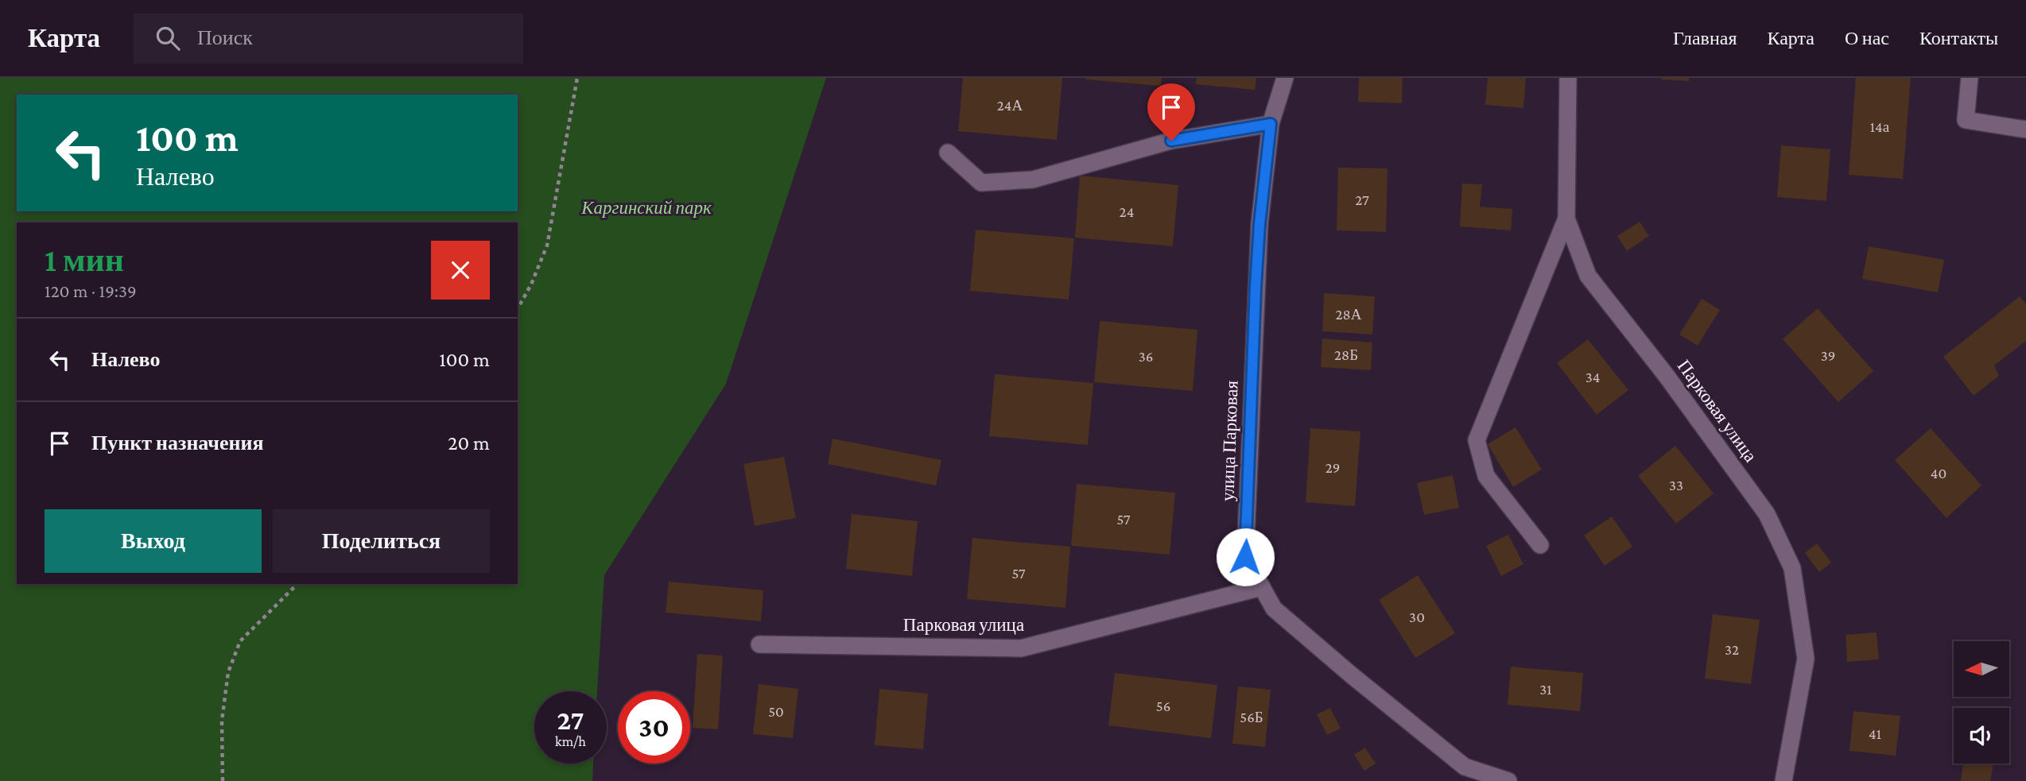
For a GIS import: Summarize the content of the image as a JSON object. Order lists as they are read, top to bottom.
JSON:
{
  "streets": {
    "street": ["Парковая улица", "улица Парковая"]
  },
  "crossings": [
    ["Парковая улица", "улица Парковая"]
  ],
  "parks": ["Каргинский парк"],
  "house_numbers": [
    "24А",
    "14а",
    "27",
    "24",
    "28А",
    "28Б",
    "39",
    "36",
    "34",
    "29",
    "40",
    "33",
    "57",
    "57",
    "30",
    "32",
    "31",
    "56",
    "50",
    "56Б",
    "41"
  ],
  "north": "left",
  "page": {
    "header": "Карта",
    "search": "Поиск",
    "nav": [
      "Главная",
      "Карта",
      "О нас",
      "Контакты"
    ],
    "turn": ["100 m", "Налево"],
    "heading": ["1 мин", "120 m · 19:39"],
    "list": [
      {
        "name": "Налево",
        "value": "100 m"
      },
      {
        "name": "Пункт назначения",
        "value": "20 m"
      }
    ],
    "buttons": ["Выход", "Поделиться"],
    "speed": "27 km/h",
    "limit": "30"
  }
}
